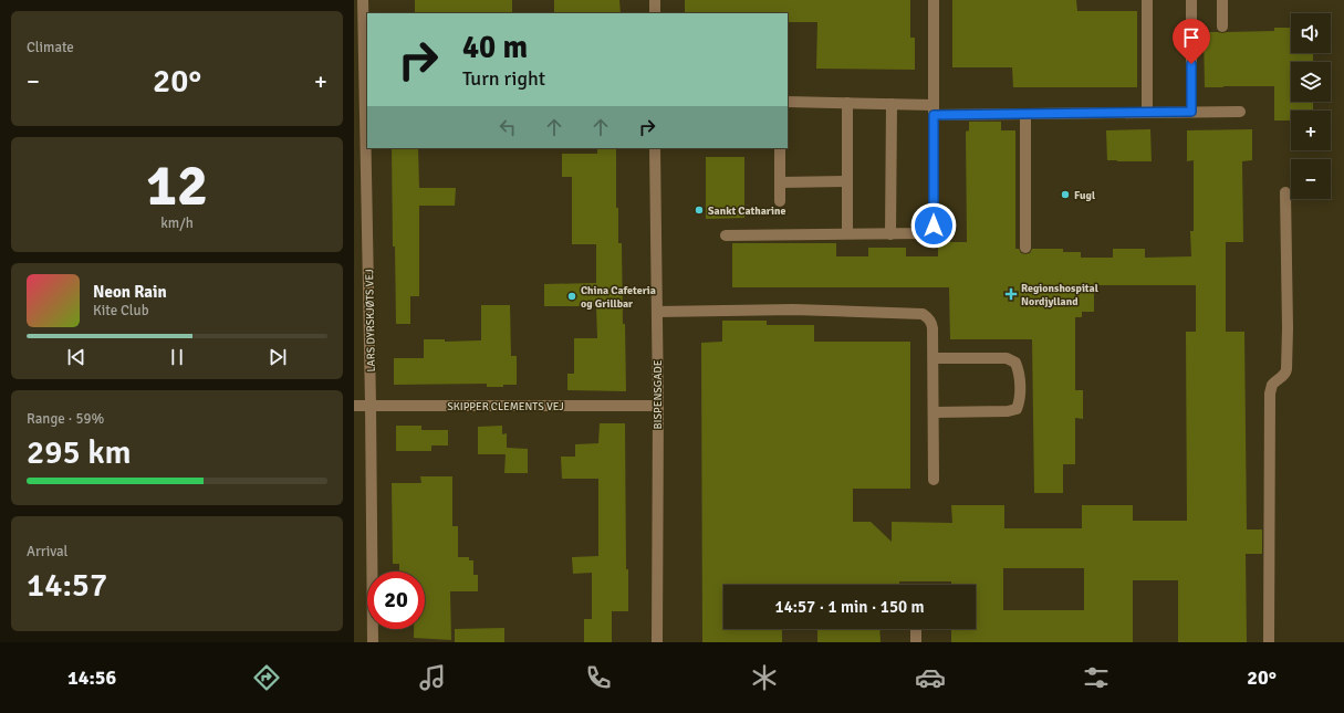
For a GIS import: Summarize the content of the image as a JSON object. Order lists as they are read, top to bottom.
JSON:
{
  "streets": {
    "street": ["LARS DYRSKJØTS VEJ", "BISPENSGADE", "SKIPPER CLEMENTS VEJ"]
  },
  "crossings": [
    ["LARS DYRSKJØTS VEJ", "SKIPPER CLEMENTS VEJ"],
    ["BISPENSGADE", "SKIPPER CLEMENTS VEJ"]
  ],
  "places": {
    "other": ["Fugl", "Sankt Catharine", "China Cafeteria og Grillbar"],
    "health": ["Regionshospital Nordjylland"]
  },
  "page": {
    "tile": [
      "Climate",
      ["12", "km/h"],
      ["Range · 59%", "295 km"],
      ["Arrival", "14:57"]
    ],
    "map_buttons": ["+", "−"],
    "turn": ["40 m", "Turn right"],
    "heat": ["−", "20°", "+"],
    "song": ["Neon Rain", "Kite Club"],
    "limit": "20",
    "trip": "14:57 · 1 min · 150 m",
    "tabs": ["14:56", "20°"]
  }
}
